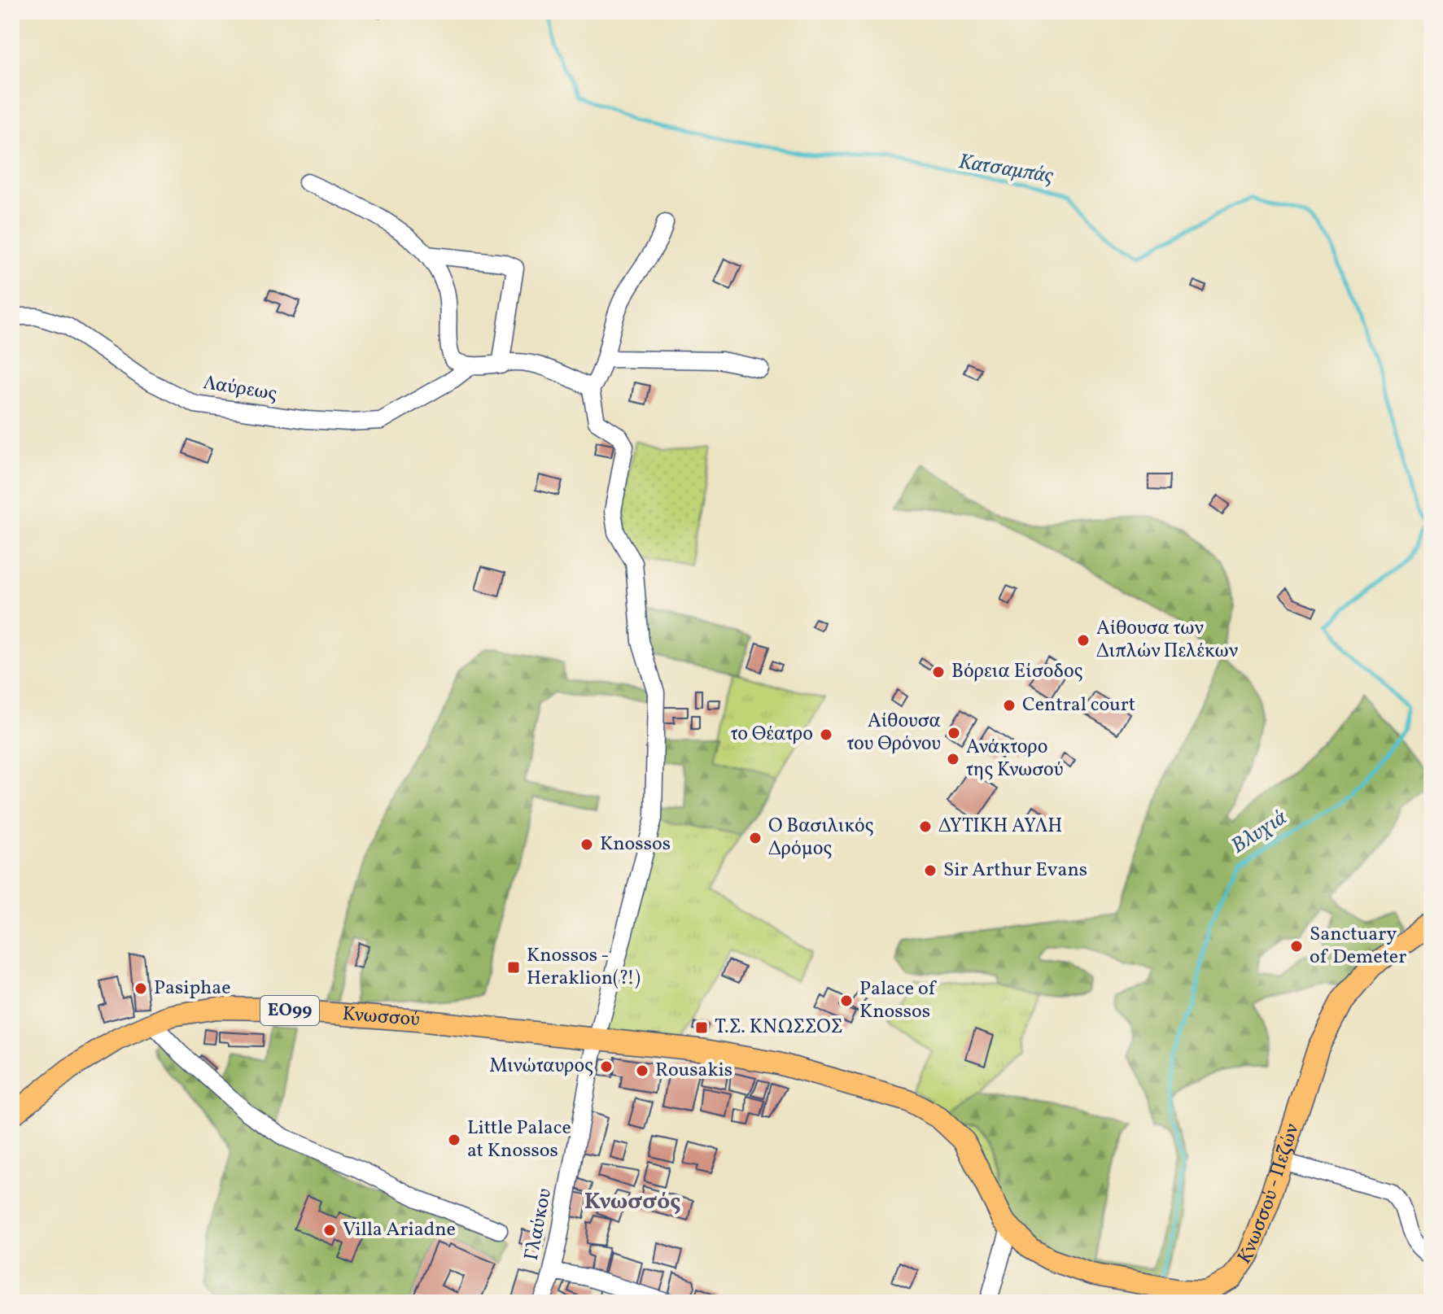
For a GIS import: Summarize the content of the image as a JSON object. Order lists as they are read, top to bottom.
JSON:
{
  "streets": {
    "main road": ["ΕΟ99", "Κνωσσού", "Κνωσσού - Πεζών"],
    "street": ["Λαύρεως", "Γλαύκου"]
  },
  "crossings": [
    ["Κνωσσού", "Κνωσσού - Πεζών"],
    ["Κνωσσού", "Γλαύκου"]
  ],
  "districts": ["Κνωσσός"],
  "water": ["Κατσαμπάς", "Βλυχιά"],
  "places": {
    "other": [
      "Αίθουσα των Διπλών Πελέκων",
      "Βόρεια Είσοδος",
      "Central court",
      "Αίθουσα του Θρόνου",
      "το Θέατρο",
      "Ανάκτορο της Κνωσού",
      "ΔΥΤΙΚΗ ΑΥΛΗ",
      "Ο Βασιλικός Δρόμος",
      "Knossos",
      "Sir Arthur Evans",
      "Sanctuary of Demeter",
      "Pasiphae",
      "Palace of Knossos",
      "Μινώταυρος",
      "Rousakis",
      "Little Palace at Knossos",
      "Villa Ariadne"
    ],
    "transit": ["Knossos - Heraklion(?!)", "Τ.Σ. ΚΝΩΣΣΟΣ"]
  }
}
